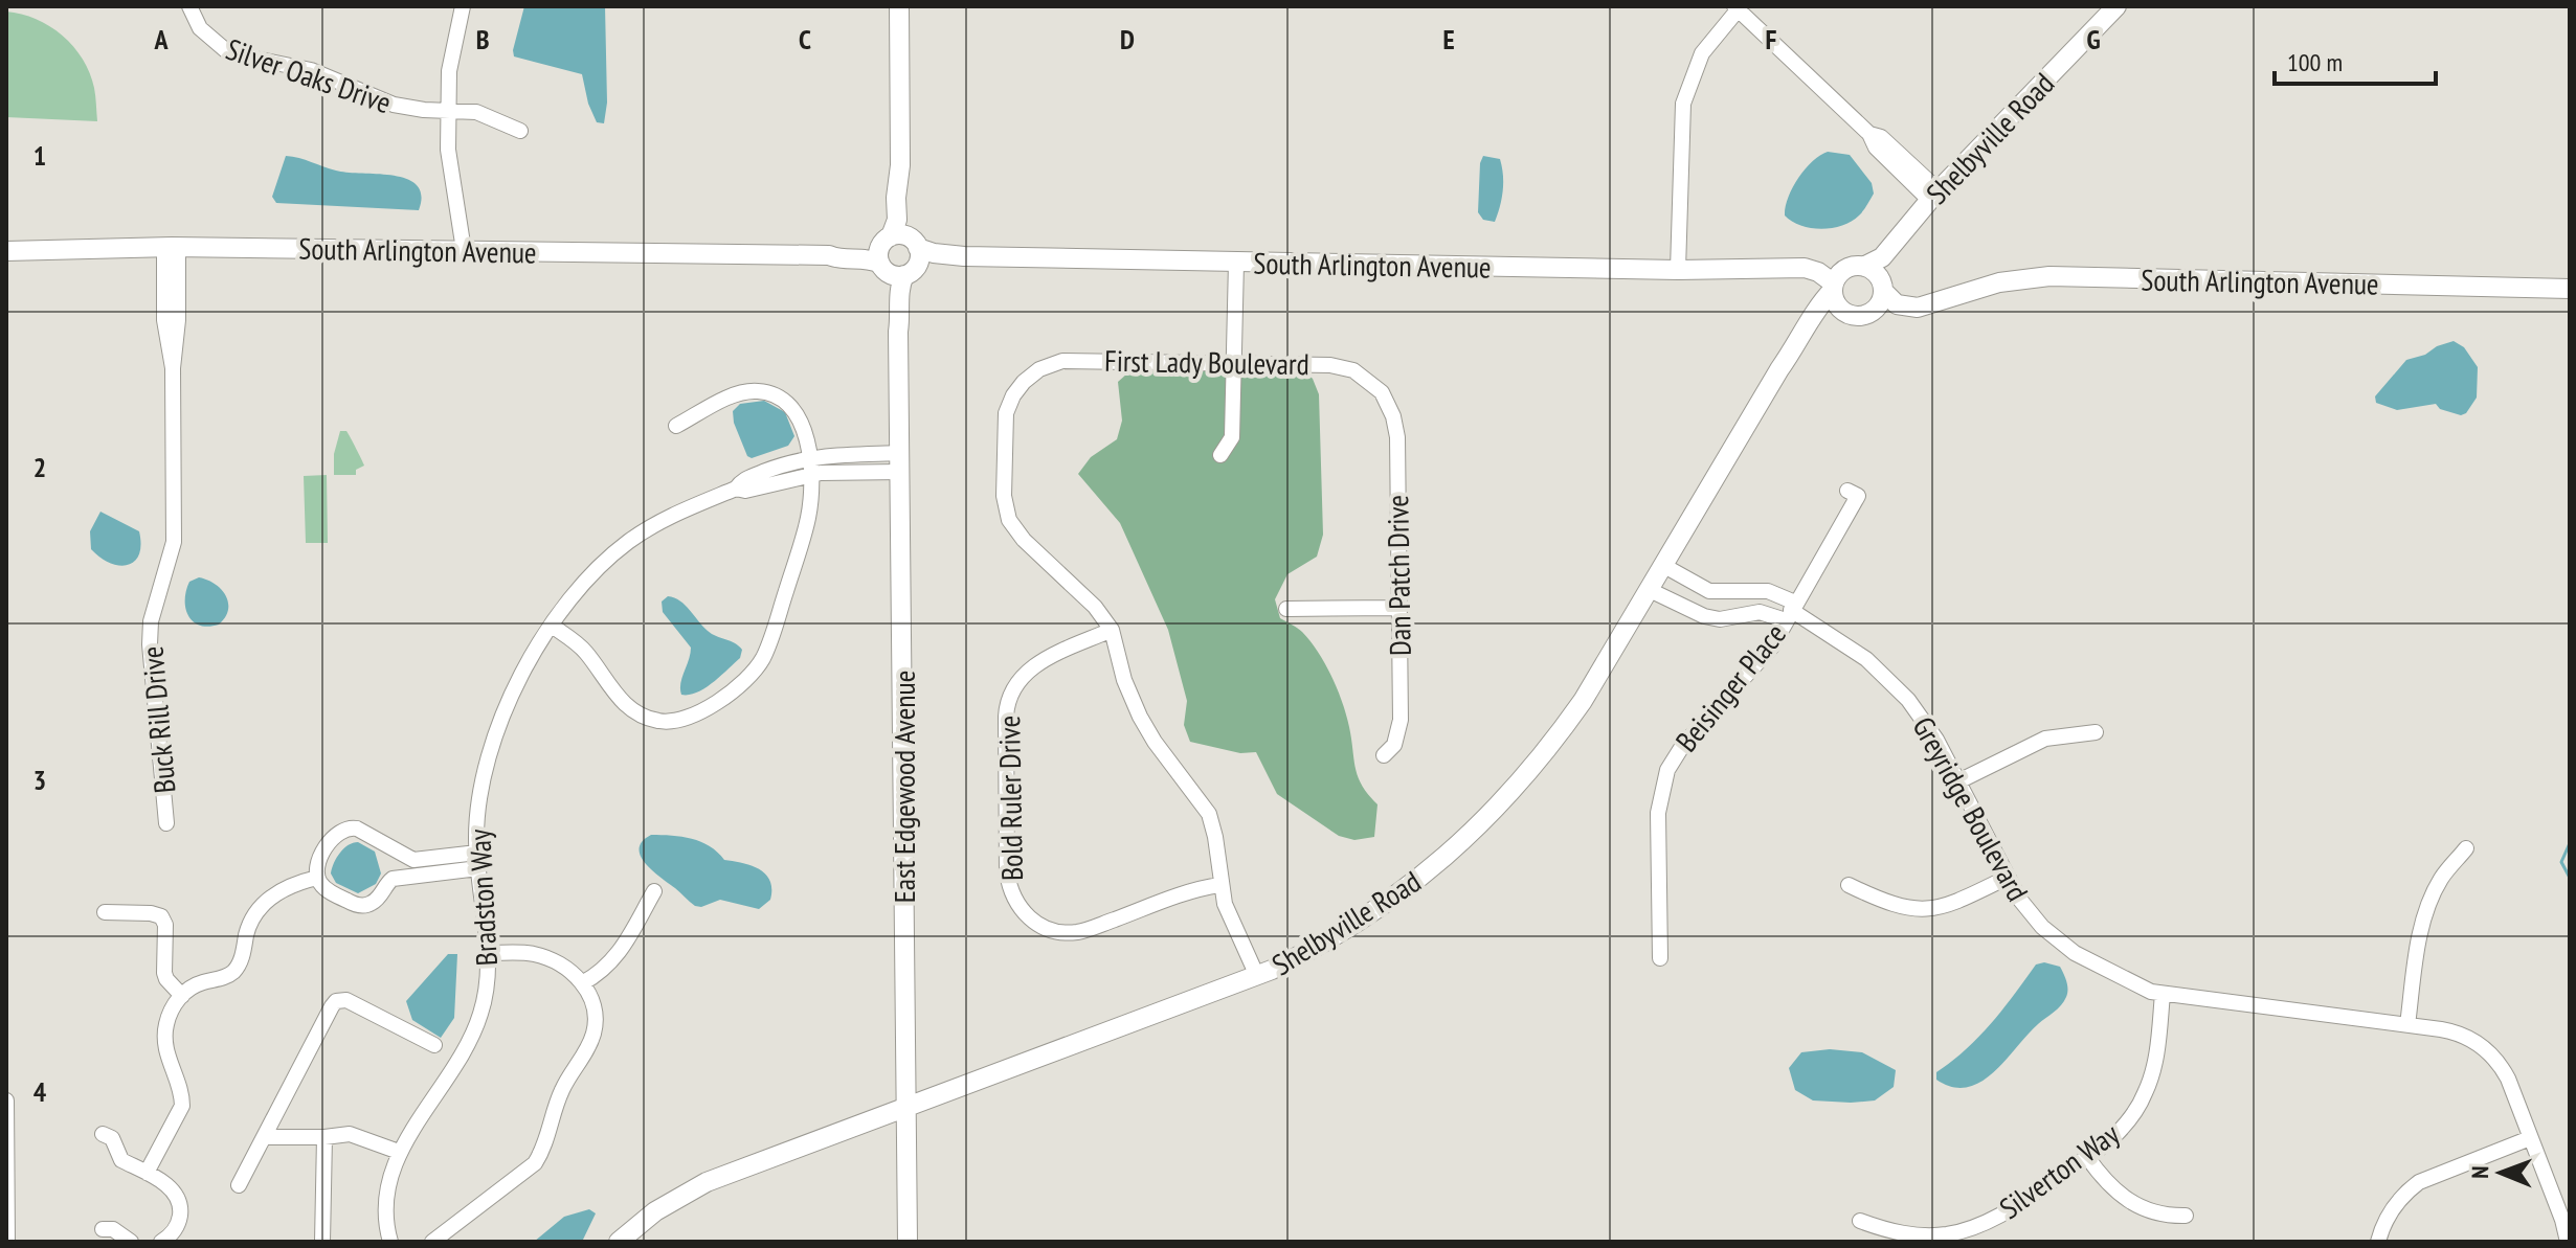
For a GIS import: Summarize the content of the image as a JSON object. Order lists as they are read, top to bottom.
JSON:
{
  "streets": {
    "main road": ["Shelbyville Road", "South Arlington Avenue", "East Edgewood Avenue"],
    "street": [
      "Silver Oaks Drive",
      "First Lady Boulevard",
      "Dan Patch Drive",
      "Beisinger Place",
      "Buck Rill Drive",
      "Bold Ruler Drive",
      "Greyridge Boulevard",
      "Bradston Way",
      "Silverton Way"
    ]
  },
  "crossings": [
    ["Shelbyville Road", "East Edgewood Avenue"],
    ["Shelbyville Road", "Greyridge Boulevard"],
    ["South Arlington Avenue", "Buck Rill Drive"],
    ["First Lady Boulevard", "Dan Patch Drive"],
    ["First Lady Boulevard", "Bold Ruler Drive"],
    ["Beisinger Place", "Greyridge Boulevard"],
    ["East Edgewood Avenue", "Bradston Way"],
    ["Greyridge Boulevard", "Silverton Way"]
  ],
  "scale_bar": "100 m",
  "north": "left",
  "grid": {
    "columns": [
      "A",
      "B",
      "C",
      "D",
      "E",
      "F",
      "G"
    ],
    "rows": [
      "1",
      "2",
      "3",
      "4"
    ]
  }
}
